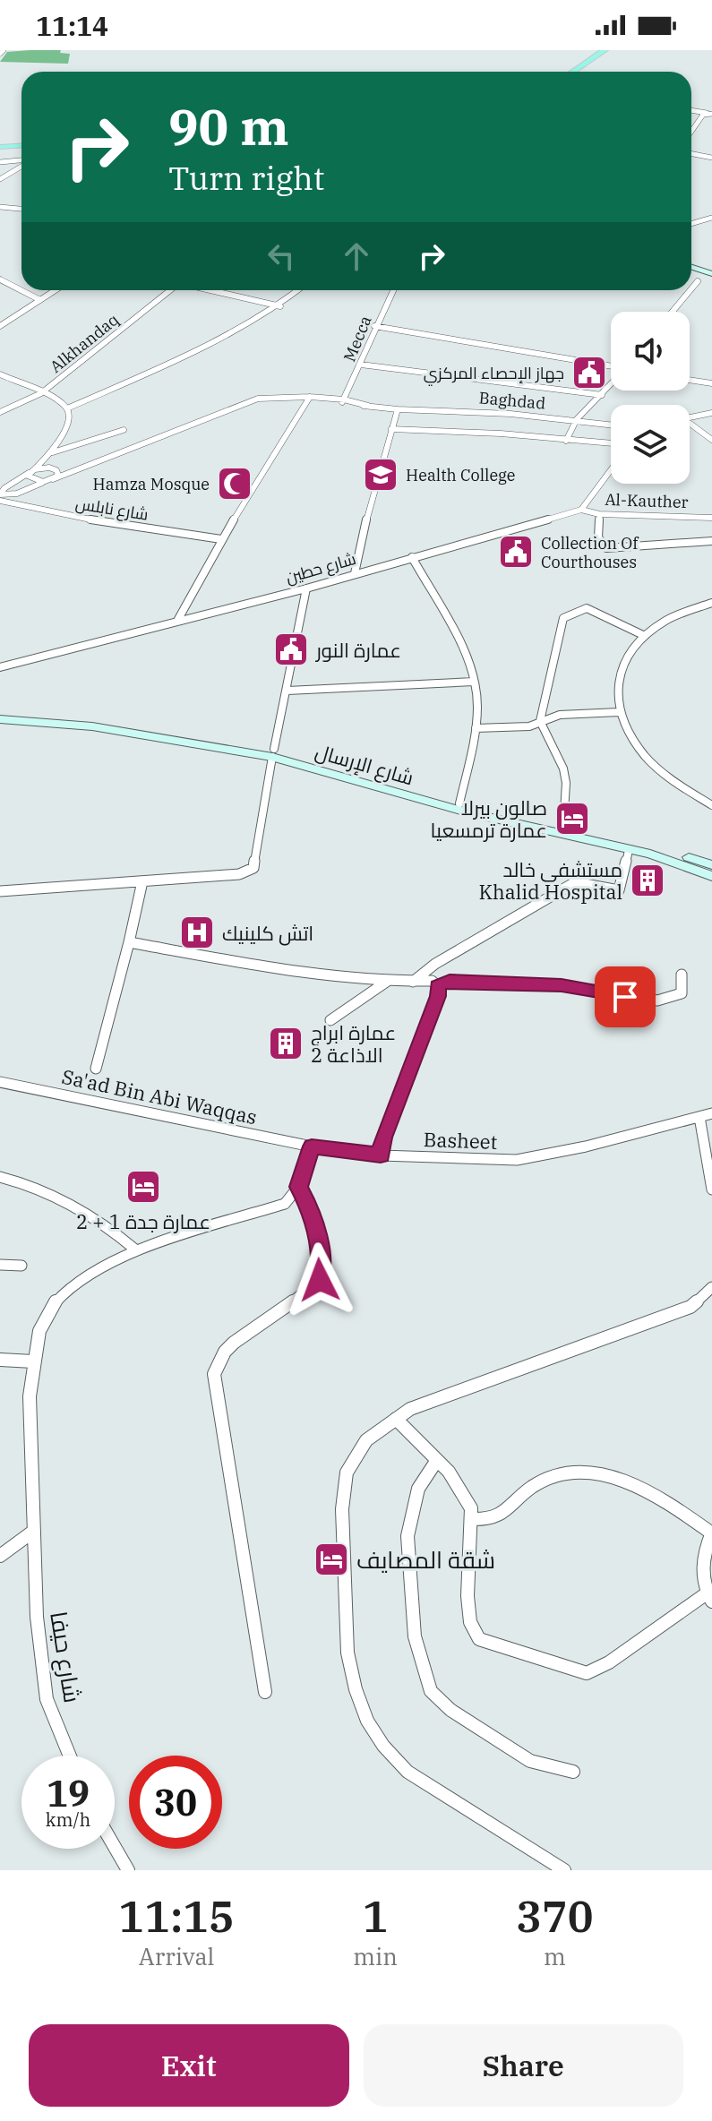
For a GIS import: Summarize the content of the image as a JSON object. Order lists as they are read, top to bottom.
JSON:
{
  "streets": {
    "main road": ["شارع الإرسال"],
    "street": [
      "Mecca",
      "Alkhandaq",
      "Baghdad",
      "Al-Kauther",
      "شارع نابلس",
      "شارع حطين",
      "Sa'ad Bin Abi Waqqas",
      "Basheet",
      "شارع حيفا"
    ]
  },
  "crossings": [
    ["Mecca", "Baghdad"],
    ["Baghdad", "شارع نابلس"],
    ["Al-Kauther", "شارع حطين"],
    ["Sa'ad Bin Abi Waqqas", "Basheet"]
  ],
  "places": {
    "public building": ["جهاز الإحصاء المركزي", "Collection Of Courthouses", "عمارة النور"],
    "school or university": ["Health College"],
    "mosque": ["Hamza Mosque"],
    "hotel": ["صالون بيرلا عمارة ترمسعيا", "عمارة جدة 1 + 2", "شقة المصايف"],
    "building": ["مستشفى خالد Khalid Hospital", "عمارة ابراج الاذاعة 2"],
    "hospital": ["اتش كلينيك"]
  },
  "page": {
    "status": "11:14",
    "turn": ["90 m", "Turn right"],
    "speed": "19 km/h",
    "limit": "30",
    "eta": [
      "11:15",
      "Arrival",
      "1",
      "min",
      "370",
      "m"
    ],
    "buttons": ["Exit", "Share"]
  }
}
